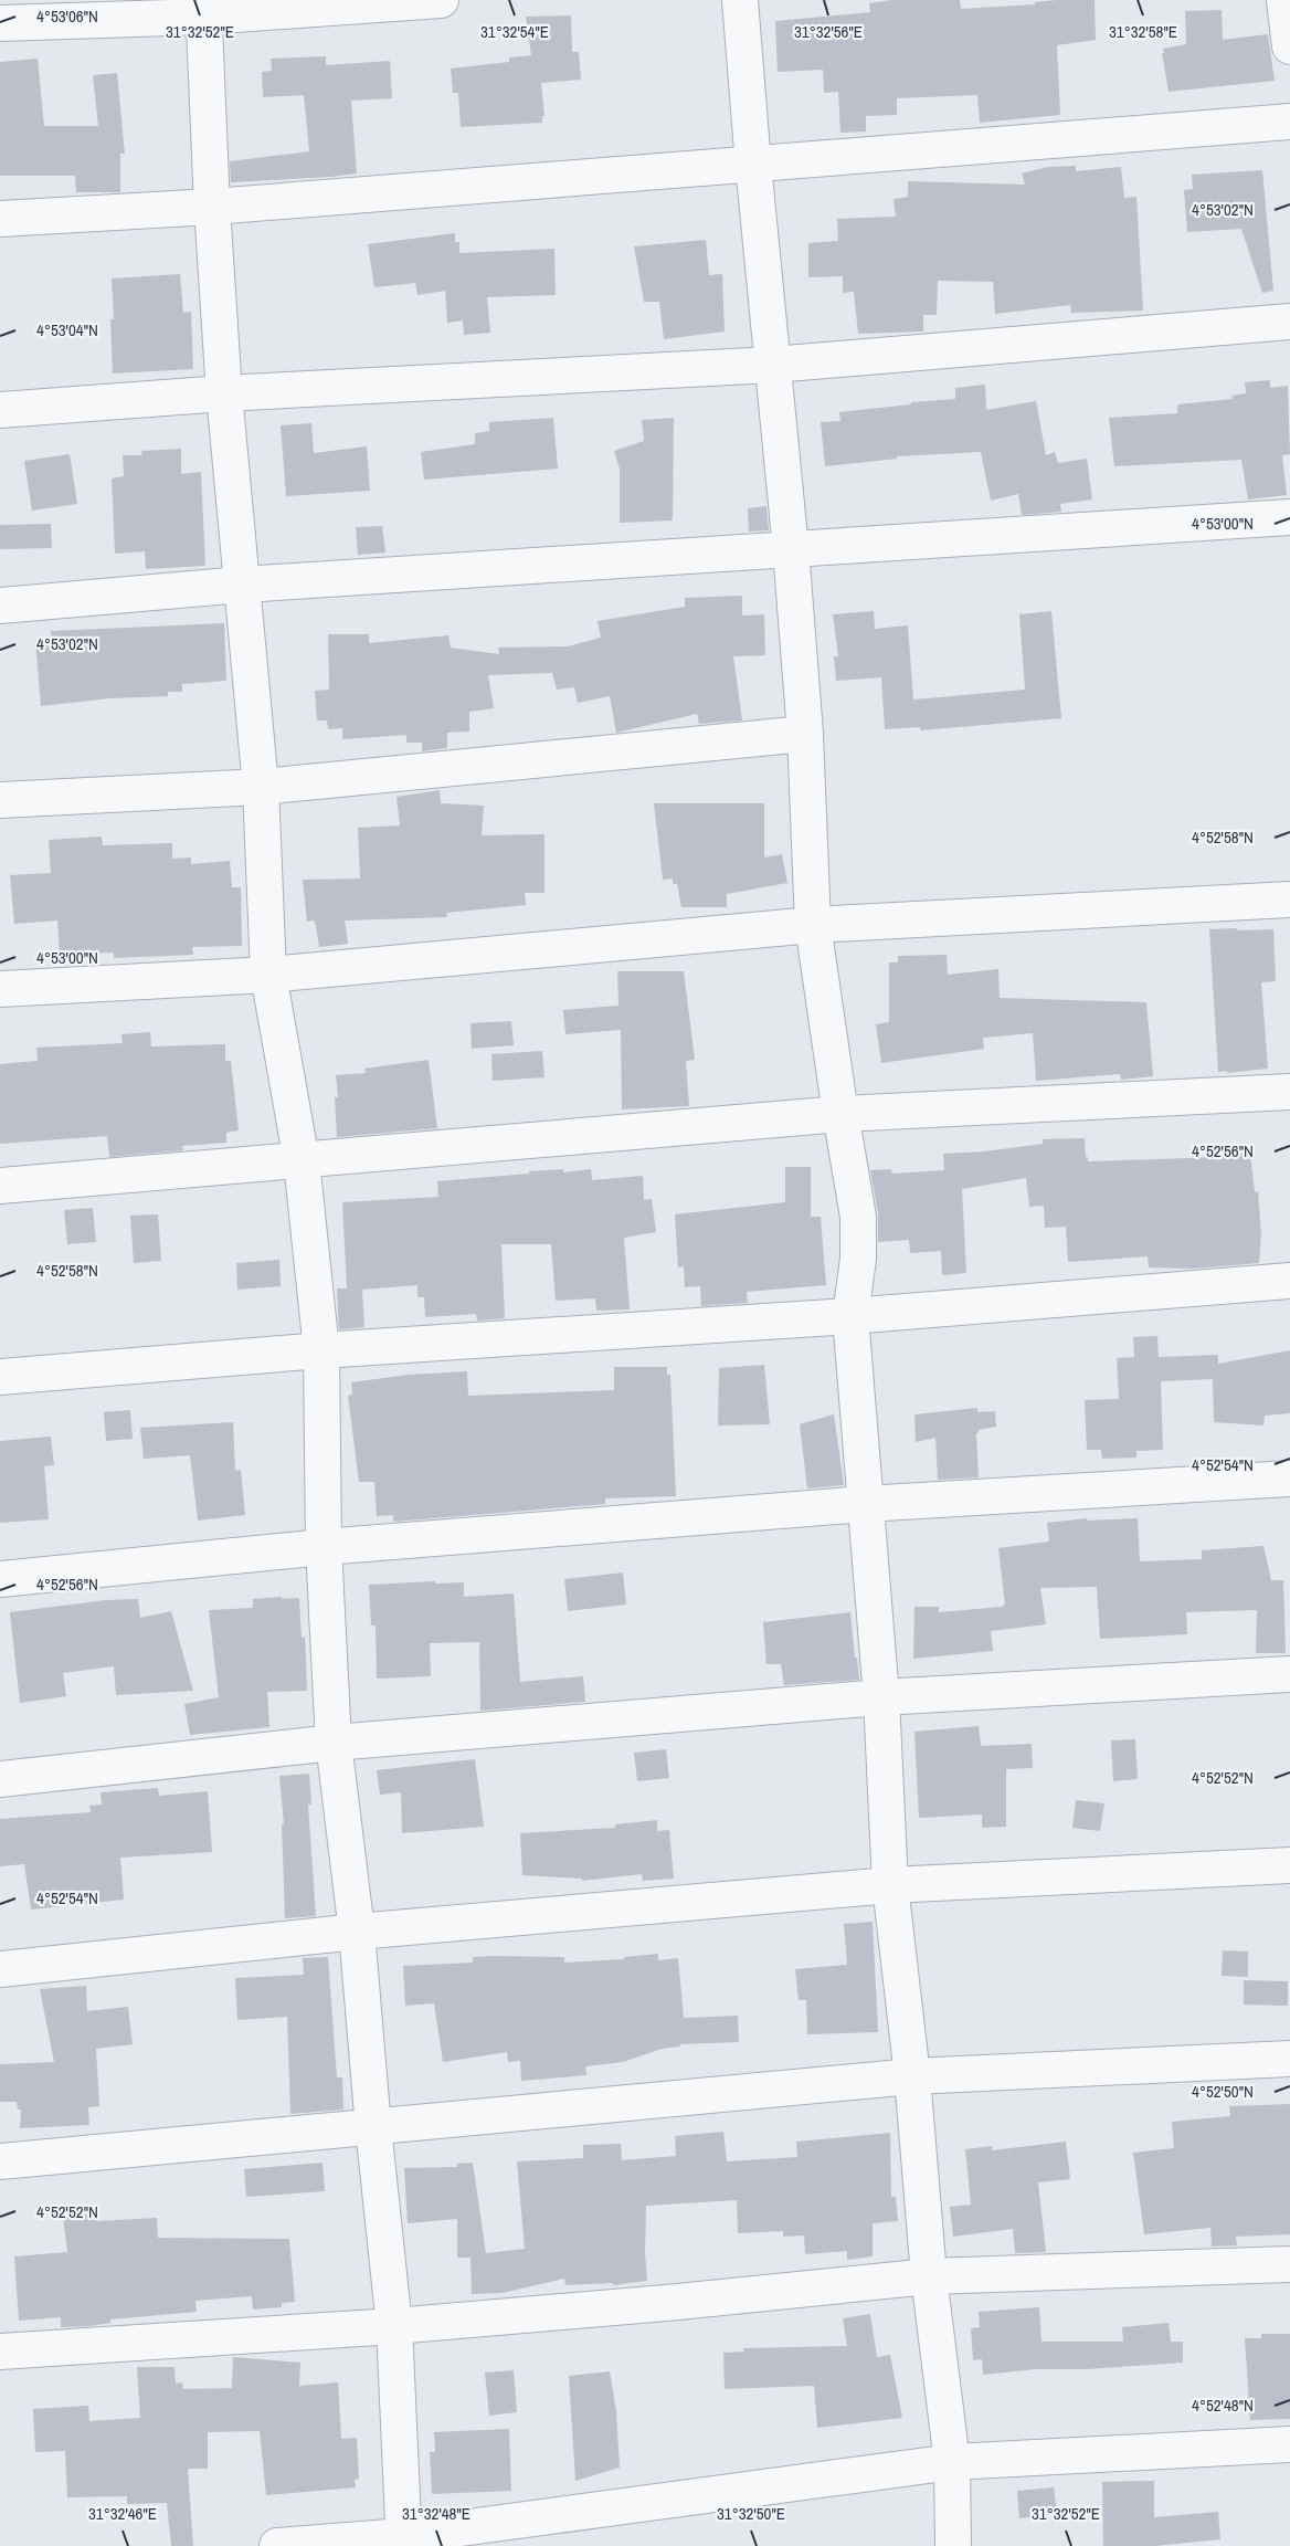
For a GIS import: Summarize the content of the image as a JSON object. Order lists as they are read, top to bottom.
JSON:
{
  "coordinates": [
    "4°53'06\"N",
    "31°32'52\"E",
    "31°32'54\"E",
    "31°32'56\"E",
    "31°32'58\"E",
    "4°53'02\"N",
    "4°53'04\"N",
    "4°53'00\"N",
    "4°52'58\"N",
    "4°52'56\"N",
    "4°52'54\"N",
    "4°52'52\"N",
    "4°52'50\"N",
    "4°52'48\"N",
    "31°32'46\"E",
    "31°32'48\"E",
    "31°32'50\"E"
  ]
}
